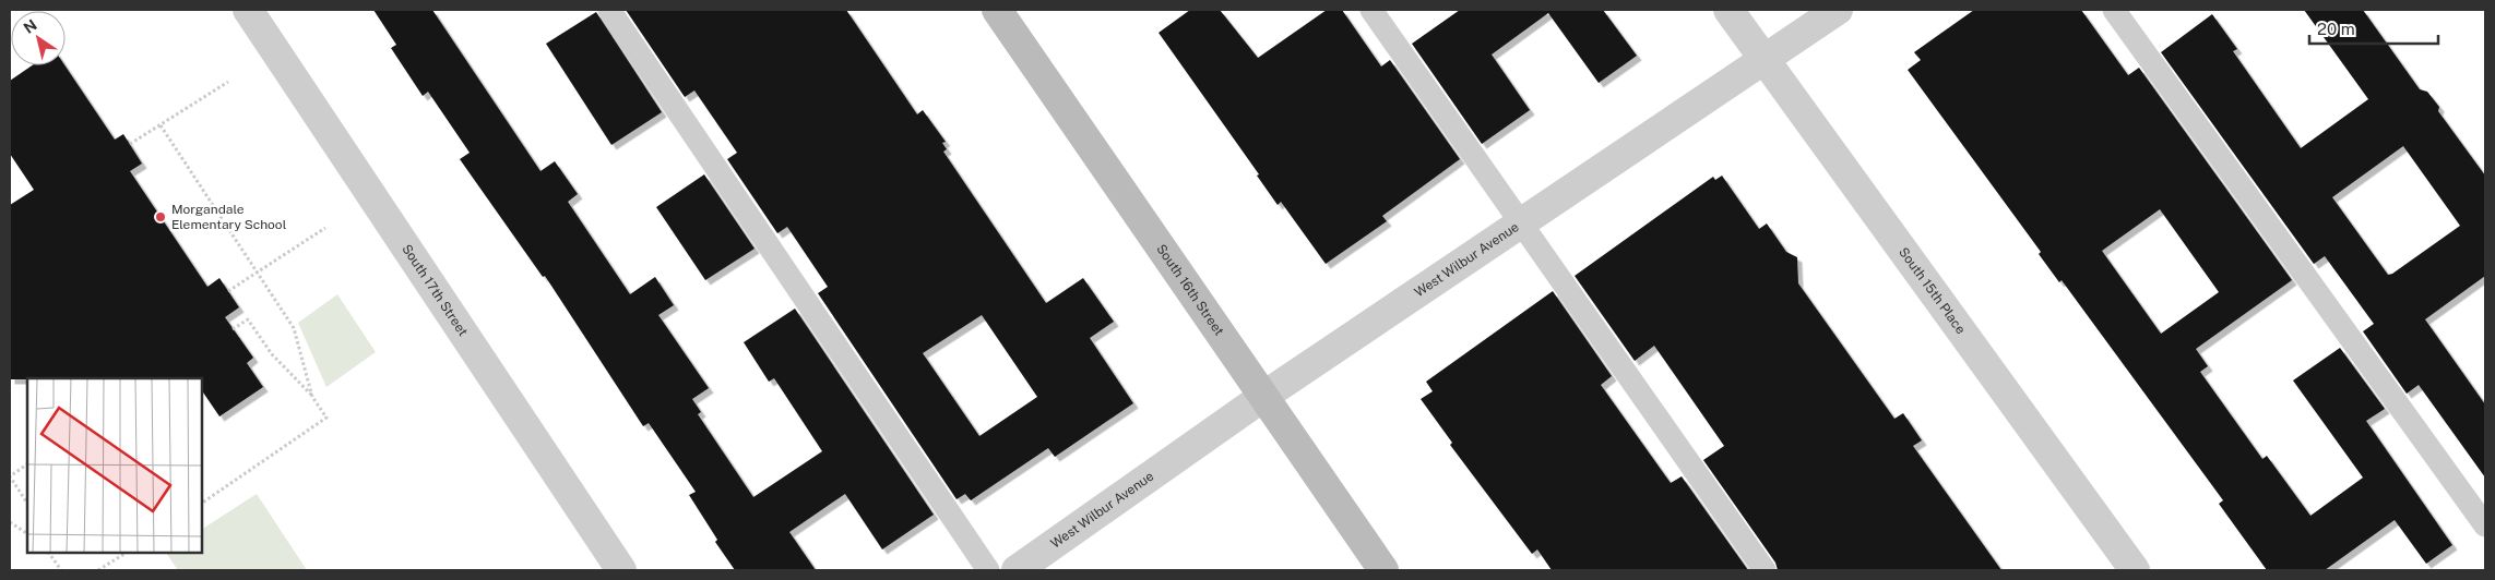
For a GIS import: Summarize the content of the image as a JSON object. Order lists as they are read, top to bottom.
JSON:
{
  "streets": {
    "street": [
      "West Wilbur Avenue",
      "South 16th Street",
      "South 17th Street",
      "South 15th Place"
    ]
  },
  "crossings": [
    ["West Wilbur Avenue", "South 16th Street"],
    ["West Wilbur Avenue", "South 15th Place"]
  ],
  "places": ["Morgandale Elementary School"],
  "scale_bar": "20 m",
  "north": "top left"
}
